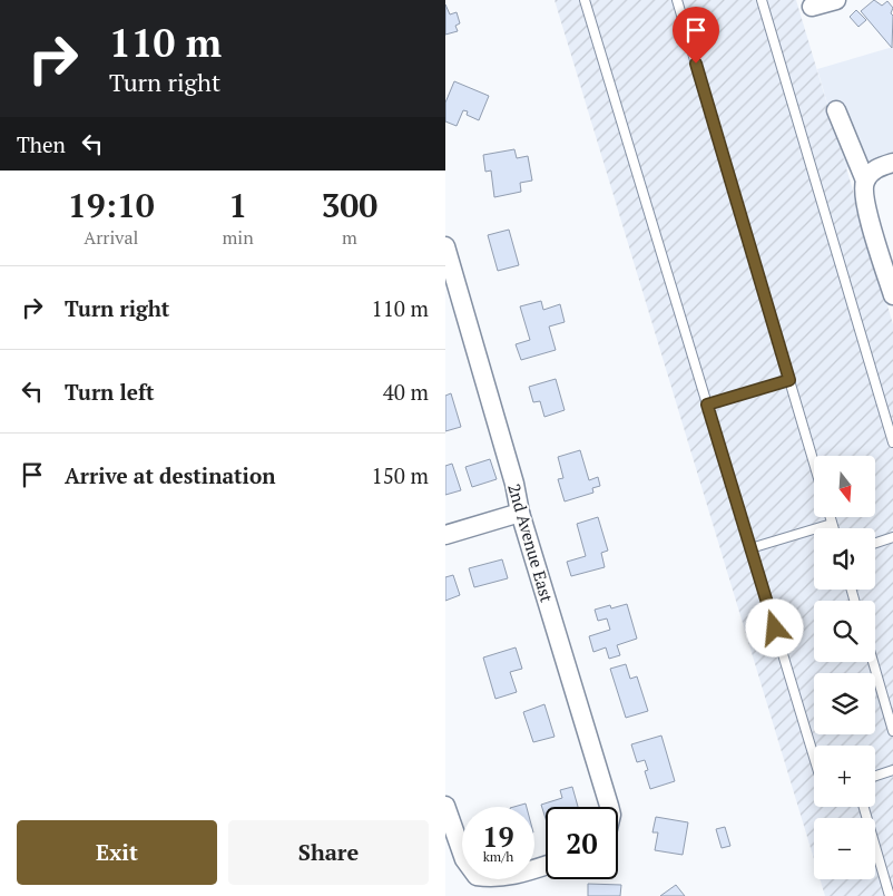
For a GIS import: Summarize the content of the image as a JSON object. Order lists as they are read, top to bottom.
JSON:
{
  "streets": {
    "street": ["2nd Avenue East"]
  },
  "north": "bottom",
  "page": {
    "turn": ["110 m", "Turn right"],
    "then": "Then",
    "eta": [
      "19:10",
      "Arrival",
      "1",
      "min",
      "300",
      "m"
    ],
    "list": [
      {
        "name": "Turn right",
        "value": "110 m"
      },
      {
        "name": "Turn left",
        "value": "40 m"
      },
      {
        "name": "Arrive at destination",
        "value": "150 m"
      }
    ],
    "map_buttons": ["+", "−"],
    "speed": "19 km/h",
    "limit": "20",
    "buttons": ["Exit", "Share"]
  }
}
